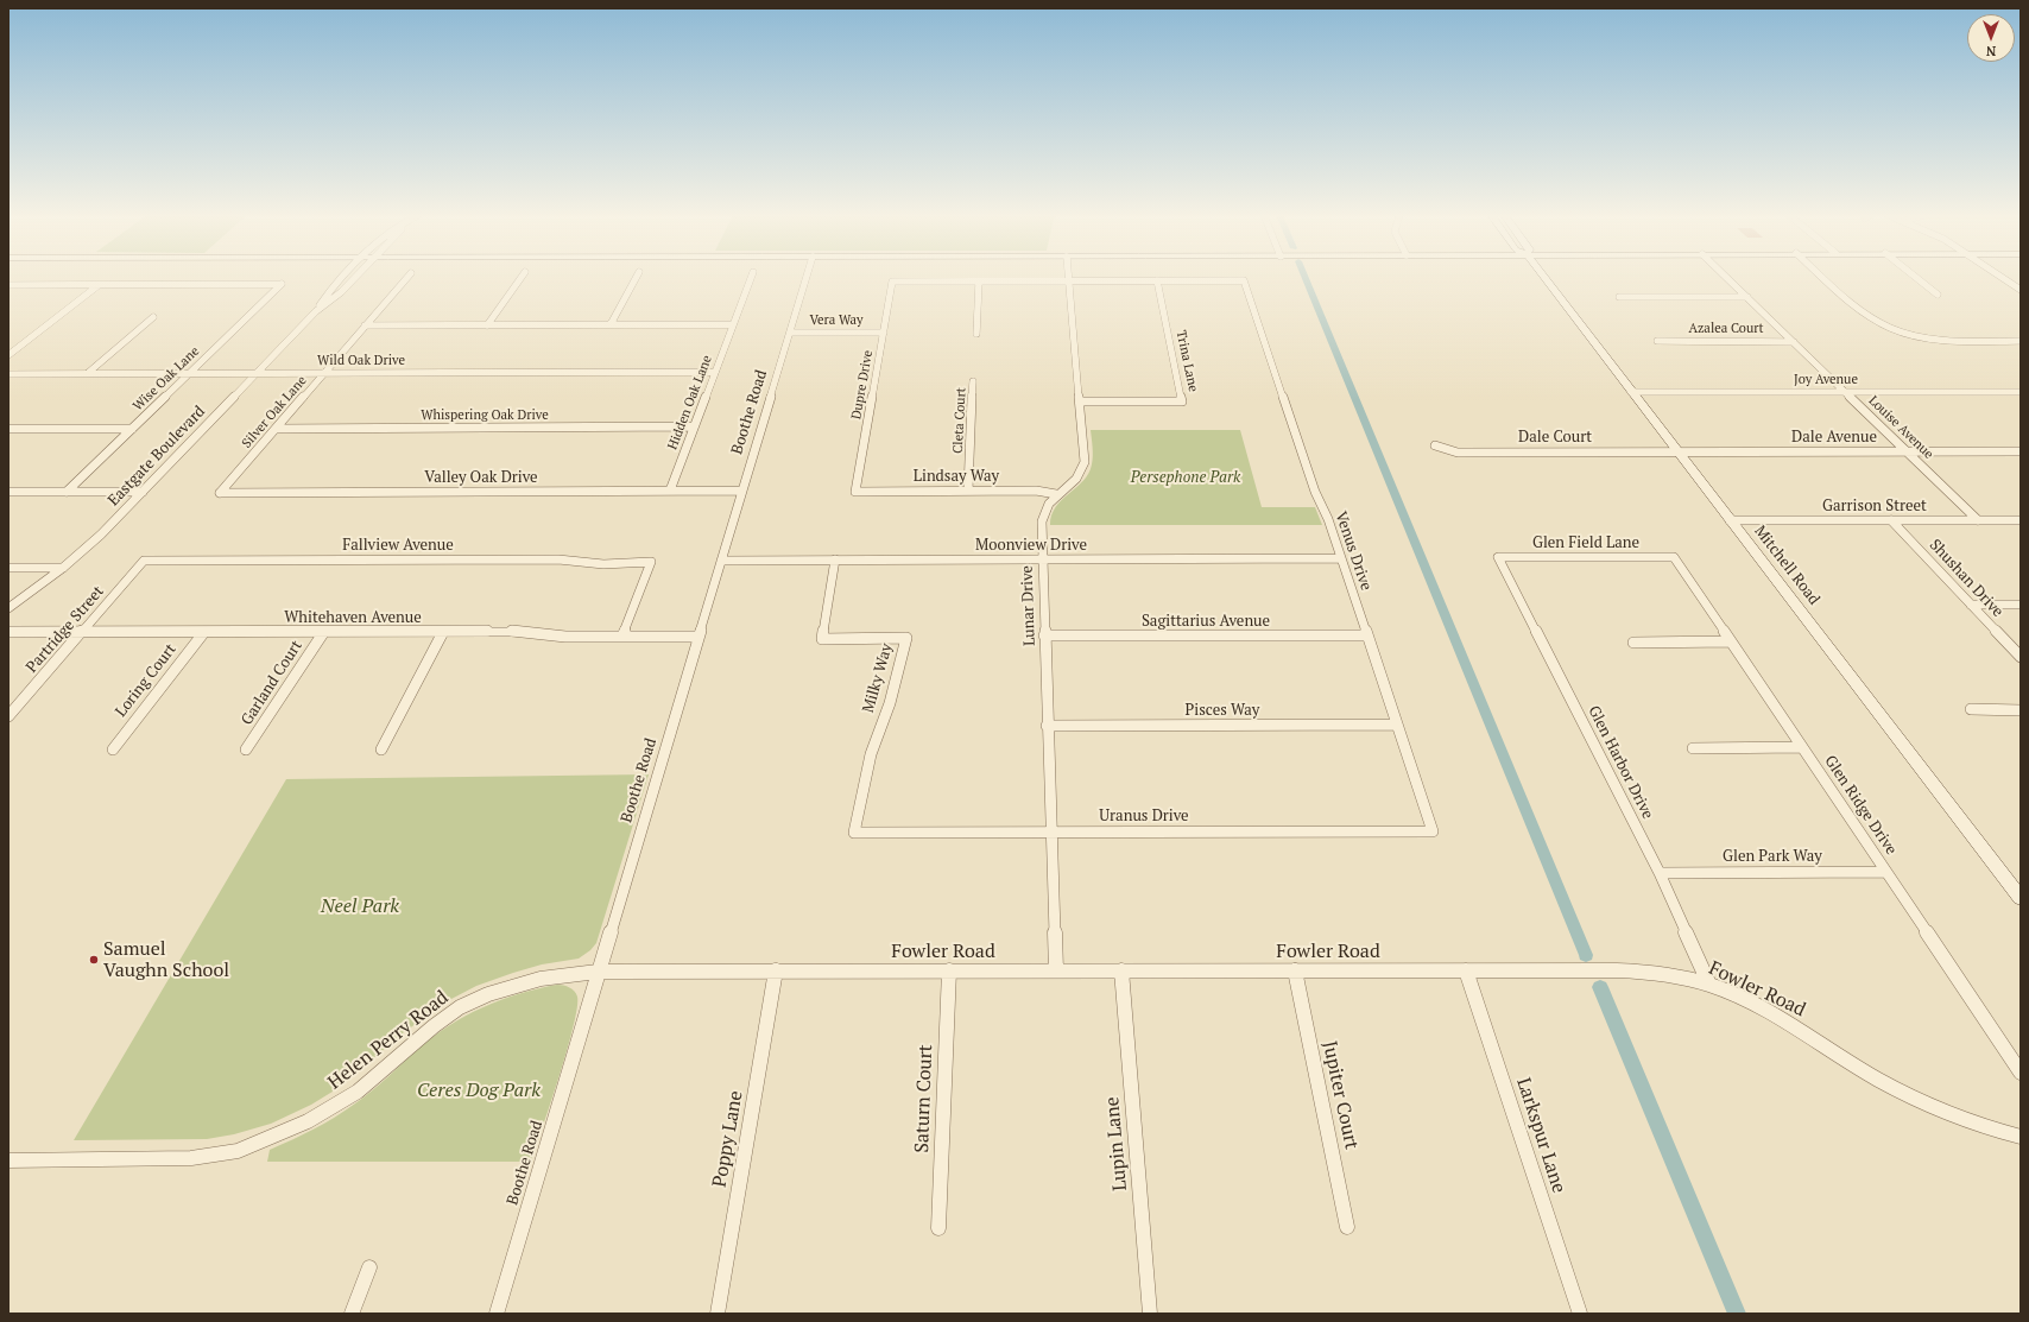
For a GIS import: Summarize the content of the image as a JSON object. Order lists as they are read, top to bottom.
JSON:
{
  "streets": {
    "main road": ["Mitchell Road"],
    "street": [
      "Vera Way",
      "Azalea Court",
      "Wild Oak Drive",
      "Trina Lane",
      "Wise Oak Lane",
      "Joy Avenue",
      "Dupre Drive",
      "Hidden Oak Lane",
      "Silver Oak Lane",
      "Boothe Road",
      "Whispering Oak Drive",
      "Cleta Court",
      "Louise Avenue",
      "Dale Court",
      "Dale Avenue",
      "Eastgate Boulevard",
      "Lindsay Way",
      "Valley Oak Drive",
      "Garrison Street",
      "Glen Field Lane",
      "Fallview Avenue",
      "Moonview Drive",
      "Venus Drive",
      "Shushan Drive",
      "Lunar Drive",
      "Whitehaven Avenue",
      "Sagittarius Avenue",
      "Partridge Street",
      "Milky Way",
      "Loring Court",
      "Garland Court",
      "Pisces Way",
      "Glen Harbor Drive",
      "Glen Ridge Drive",
      "Uranus Drive",
      "Glen Park Way",
      "Fowler Road",
      "Helen Perry Road",
      "Jupiter Court",
      "Saturn Court",
      "Larkspur Lane",
      "Poppy Lane",
      "Lupin Lane"
    ]
  },
  "crossings": [
    ["Vera Way", "Dupre Drive"],
    ["Vera Way", "Boothe Road"],
    ["Azalea Court", "Louise Avenue"],
    ["Wild Oak Drive", "Wise Oak Lane"],
    ["Wild Oak Drive", "Hidden Oak Lane"],
    ["Wild Oak Drive", "Silver Oak Lane"],
    ["Wild Oak Drive", "Eastgate Boulevard"],
    ["Trina Lane", "Venus Drive"],
    ["Trina Lane", "Lunar Drive"],
    ["Joy Avenue", "Louise Avenue"],
    ["Joy Avenue", "Mitchell Road"],
    ["Dupre Drive", "Lindsay Way"],
    ["Hidden Oak Lane", "Whispering Oak Drive"],
    ["Hidden Oak Lane", "Valley Oak Drive"],
    ["Silver Oak Lane", "Whispering Oak Drive"],
    ["Silver Oak Lane", "Valley Oak Drive"],
    ["Boothe Road", "Valley Oak Drive"],
    ["Boothe Road", "Moonview Drive"],
    ["Boothe Road", "Whitehaven Avenue"],
    ["Boothe Road", "Fowler Road"],
    ["Boothe Road", "Helen Perry Road"],
    ["Cleta Court", "Lindsay Way"],
    ["Louise Avenue", "Dale Avenue"],
    ["Louise Avenue", "Garrison Street"],
    ["Dale Court", "Dale Avenue"],
    ["Dale Court", "Mitchell Road"],
    ["Dale Avenue", "Mitchell Road"],
    ["Lindsay Way", "Lunar Drive"],
    ["Garrison Street", "Mitchell Road"],
    ["Garrison Street", "Shushan Drive"],
    ["Glen Field Lane", "Glen Harbor Drive"],
    ["Glen Field Lane", "Glen Ridge Drive"],
    ["Fallview Avenue", "Whitehaven Avenue"],
    ["Fallview Avenue", "Partridge Street"],
    ["Moonview Drive", "Venus Drive"],
    ["Moonview Drive", "Lunar Drive"],
    ["Moonview Drive", "Milky Way"],
    ["Venus Drive", "Sagittarius Avenue"],
    ["Venus Drive", "Pisces Way"],
    ["Venus Drive", "Uranus Drive"],
    ["Lunar Drive", "Sagittarius Avenue"],
    ["Lunar Drive", "Pisces Way"],
    ["Lunar Drive", "Uranus Drive"],
    ["Lunar Drive", "Fowler Road"],
    ["Whitehaven Avenue", "Partridge Street"],
    ["Whitehaven Avenue", "Loring Court"],
    ["Whitehaven Avenue", "Garland Court"],
    ["Milky Way", "Uranus Drive"],
    ["Glen Harbor Drive", "Glen Park Way"],
    ["Glen Harbor Drive", "Fowler Road"],
    ["Glen Ridge Drive", "Glen Park Way"],
    ["Fowler Road", "Helen Perry Road"],
    ["Fowler Road", "Jupiter Court"],
    ["Fowler Road", "Saturn Court"],
    ["Fowler Road", "Larkspur Lane"],
    ["Fowler Road", "Poppy Lane"],
    ["Fowler Road", "Lupin Lane"]
  ],
  "parks": ["Persephone Park", "Neel Park", "Ceres Dog Park"],
  "places": ["Samuel Vaughn School"],
  "north": "bottom"
}
